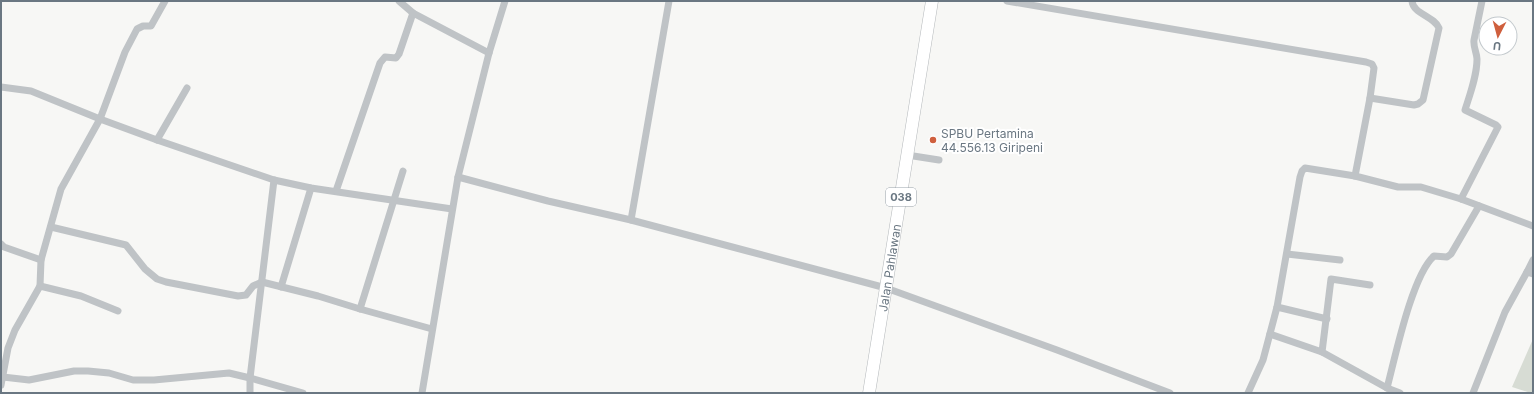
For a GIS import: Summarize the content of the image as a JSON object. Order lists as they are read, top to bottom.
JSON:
{
  "streets": {
    "main road": ["038", "Jalan Pahlawan"]
  },
  "places": ["SPBU Pertamina 44.556.13 Giripeni"],
  "north": "bottom"
}
